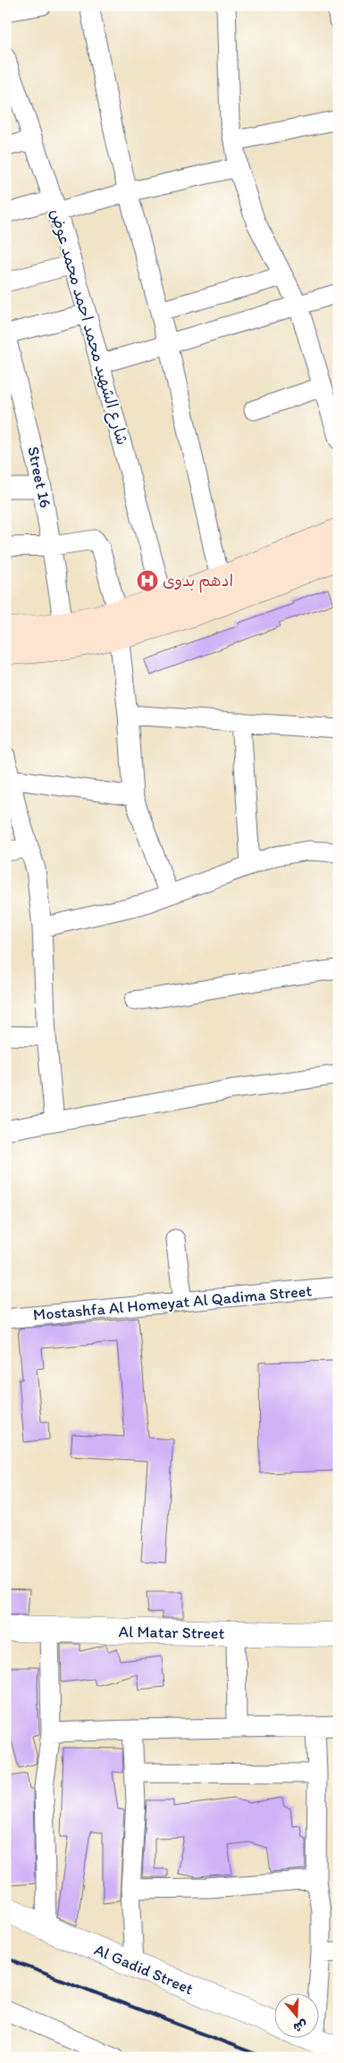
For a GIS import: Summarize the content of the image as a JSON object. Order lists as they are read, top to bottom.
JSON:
{
  "streets": {
    "street": [
      "شارع الشهيد محمد احمد محمد عوض",
      "Street 16",
      "Mostashfa Al Homeyat Al Qadima Street",
      "Al Matar Street",
      "Al Gadid Street"
    ]
  },
  "places": {
    "hospital": ["ادهم بدوى"]
  },
  "north": "bottom"
}
